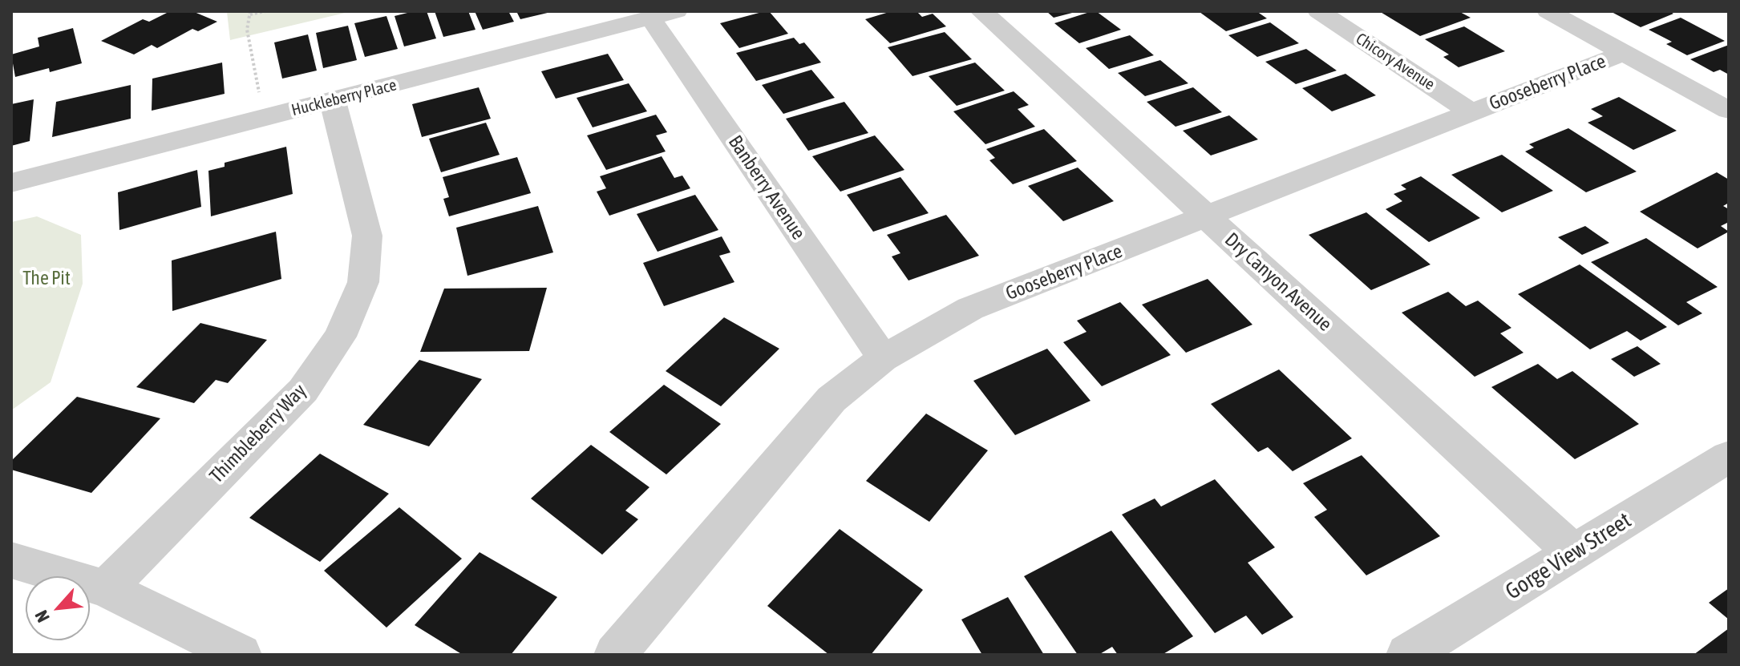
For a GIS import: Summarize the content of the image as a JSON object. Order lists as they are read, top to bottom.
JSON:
{
  "streets": {
    "street": [
      "Chicory Avenue",
      "Gooseberry Place",
      "Huckleberry Place",
      "Banberry Avenue",
      "Dry Canyon Avenue",
      "Thimbleberry Way",
      "Gorge View Street"
    ]
  },
  "crossings": [
    ["Chicory Avenue", "Gooseberry Place"],
    ["Gooseberry Place", "Banberry Avenue"],
    ["Gooseberry Place", "Dry Canyon Avenue"],
    ["Huckleberry Place", "Banberry Avenue"],
    ["Huckleberry Place", "Thimbleberry Way"],
    ["Dry Canyon Avenue", "Gorge View Street"]
  ],
  "parks": ["The Pit"],
  "north": "bottom left"
}
